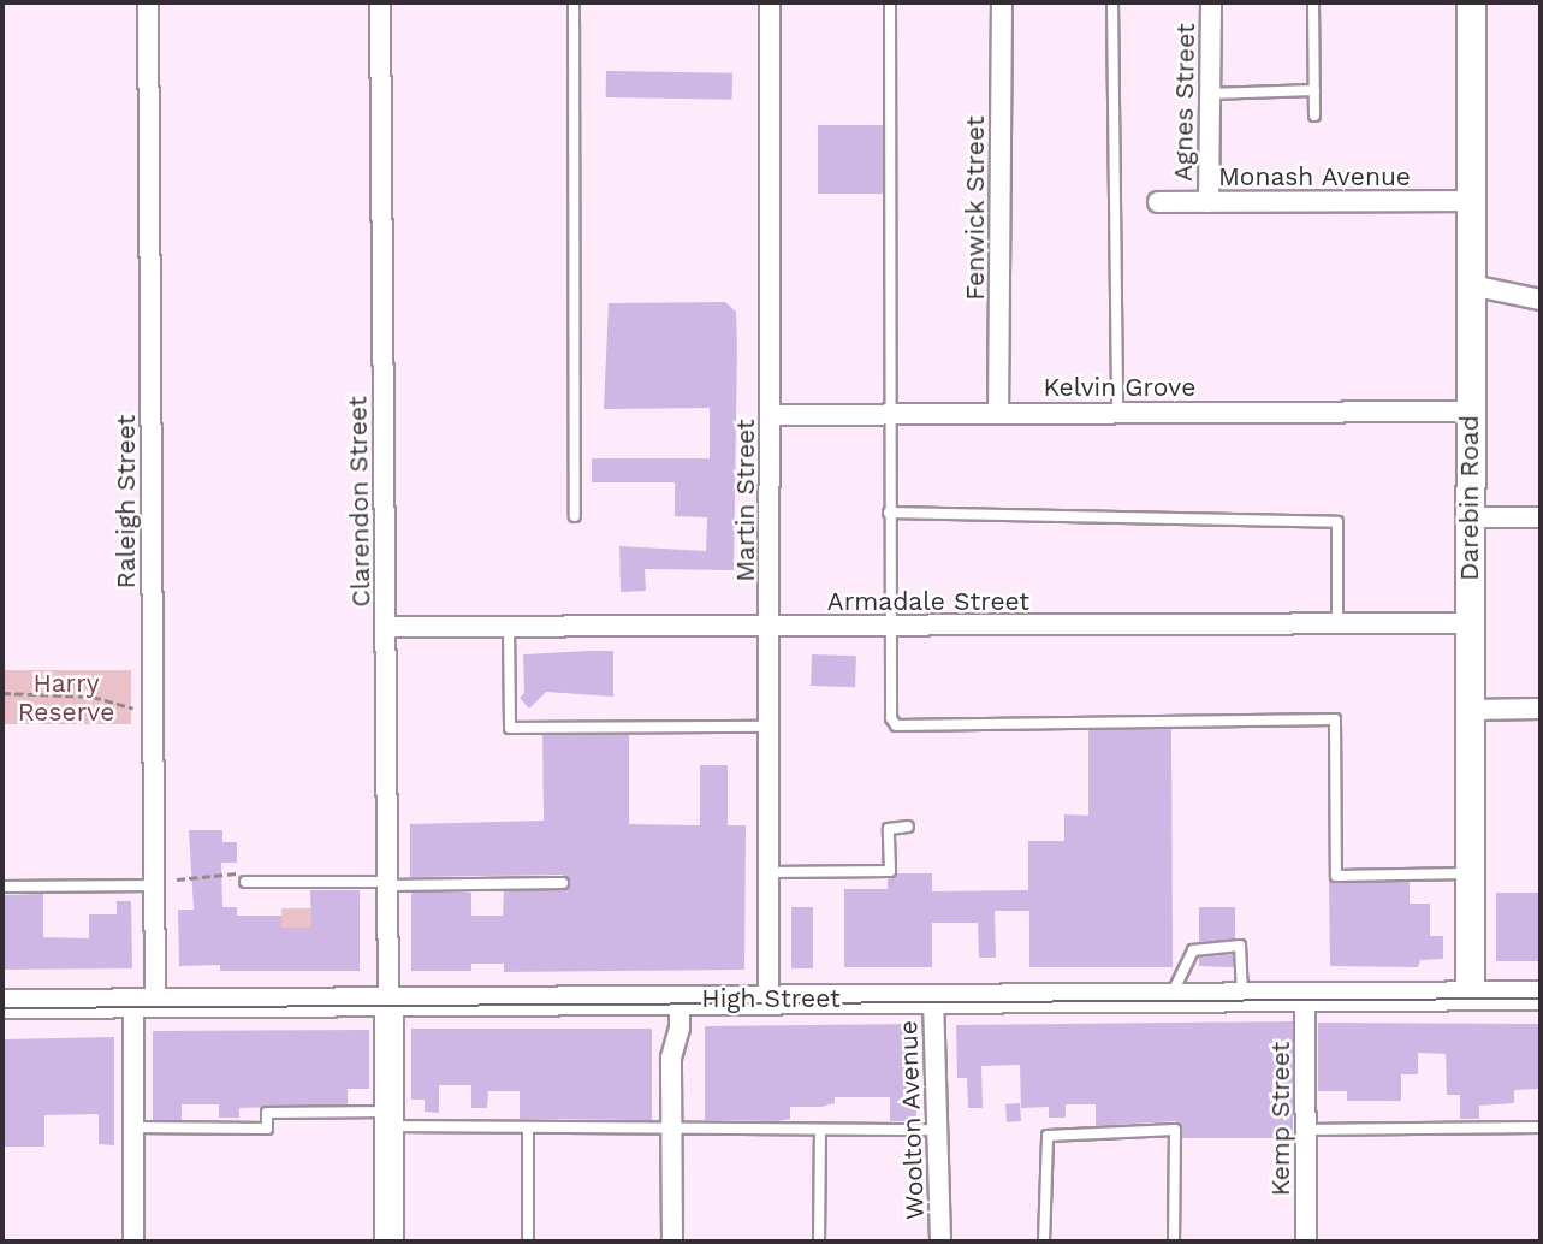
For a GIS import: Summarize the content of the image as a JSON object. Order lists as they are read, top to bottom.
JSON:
{
  "streets": {
    "main road": ["Darebin Road", "High Street"],
    "street": [
      "Agnes Street",
      "Monash Avenue",
      "Fenwick Street",
      "Kelvin Grove",
      "Martin Street",
      "Raleigh Street",
      "Clarendon Street",
      "Armadale Street",
      "Kemp Street",
      "Woolton Avenue"
    ]
  },
  "crossings": [
    ["Agnes Street", "Monash Avenue"],
    ["Monash Avenue", "Darebin Road"],
    ["Fenwick Street", "Kelvin Grove"],
    ["Kelvin Grove", "Darebin Road"],
    ["Kelvin Grove", "Martin Street"],
    ["Darebin Road", "Armadale Street"],
    ["Darebin Road", "High Street"],
    ["Martin Street", "Armadale Street"],
    ["Martin Street", "High Street"],
    ["Raleigh Street", "High Street"],
    ["Clarendon Street", "Armadale Street"],
    ["Clarendon Street", "High Street"],
    ["High Street", "Kemp Street"],
    ["High Street", "Woolton Avenue"]
  ],
  "parks": ["Harry Reserve"]
}
